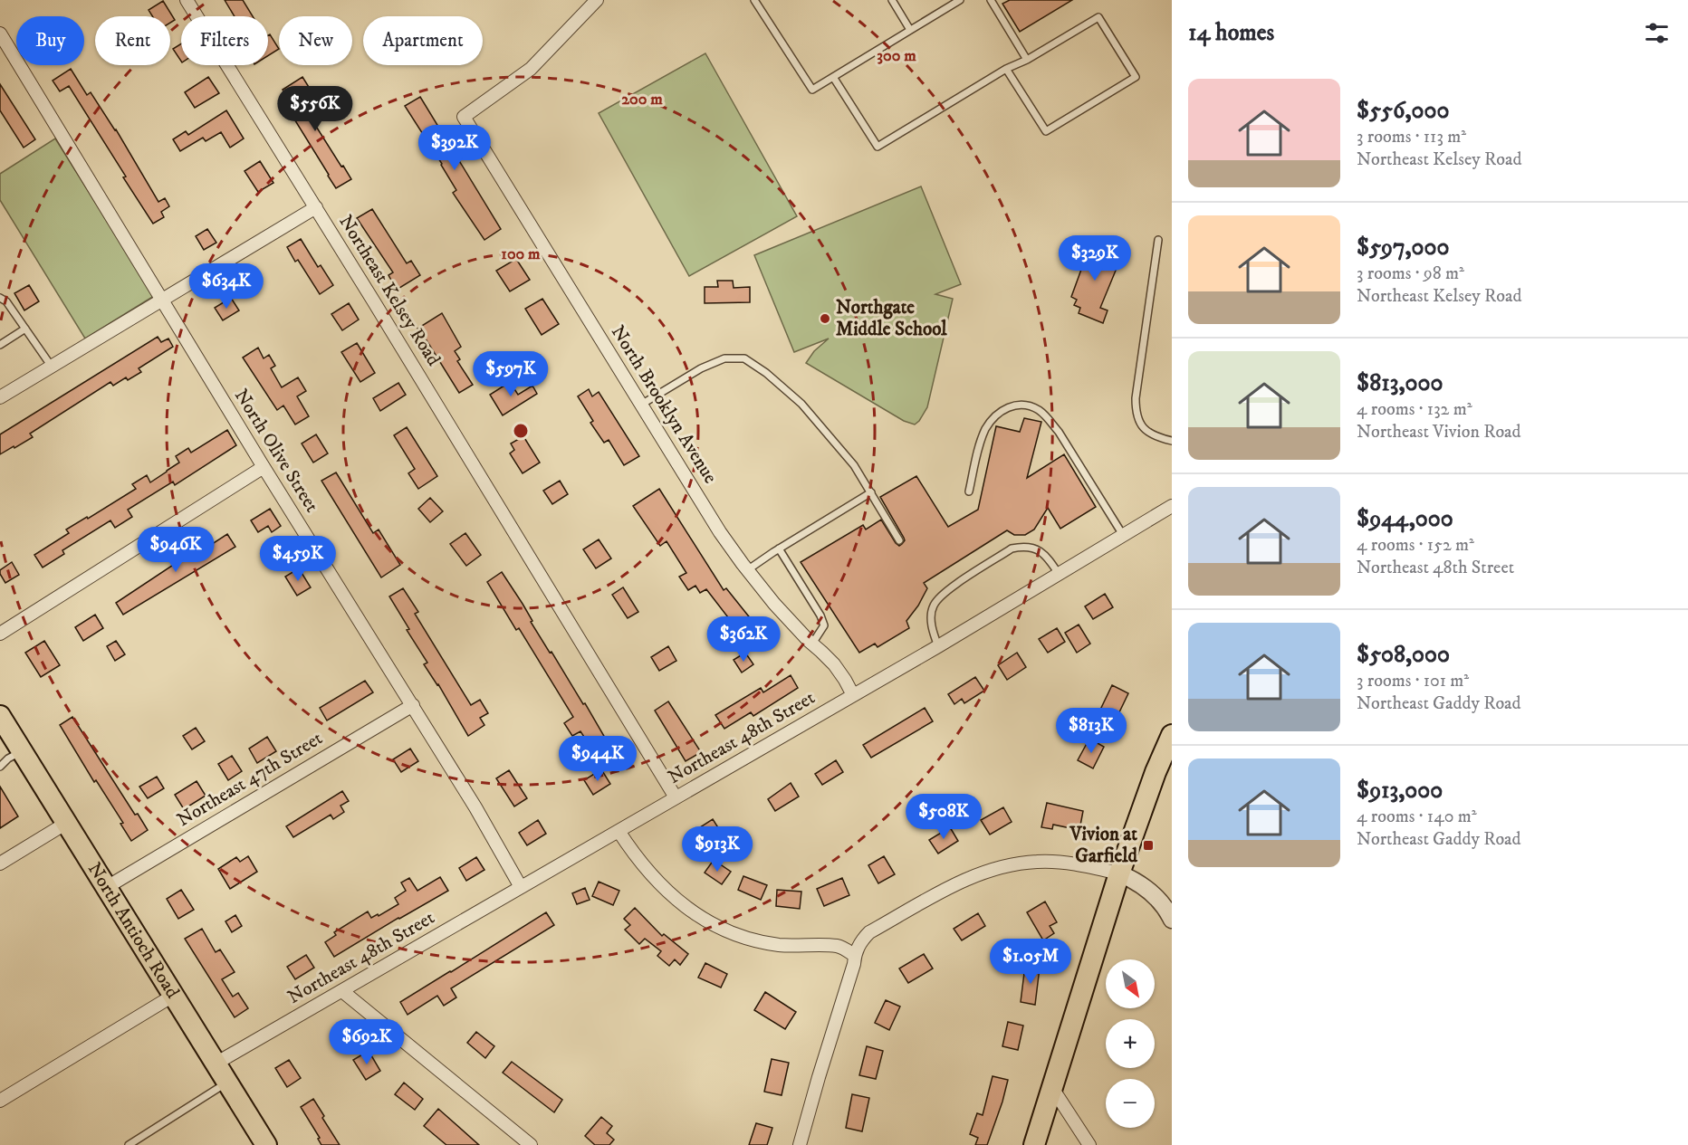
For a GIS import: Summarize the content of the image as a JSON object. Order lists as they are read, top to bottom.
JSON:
{
  "streets": {
    "main road": ["North Antioch Road"],
    "street": [
      "Northeast Kelsey Road",
      "North Brooklyn Avenue",
      "North Olive Street",
      "Northeast 48th Street",
      "Northeast 47th Street"
    ]
  },
  "crossings": [
    ["Northeast Kelsey Road", "Northeast 48th Street"],
    ["North Brooklyn Avenue", "Northeast 48th Street"],
    ["North Olive Street", "Northeast 48th Street"],
    ["North Olive Street", "Northeast 47th Street"],
    ["Northeast 48th Street", "North Antioch Road"],
    ["Northeast 47th Street", "North Antioch Road"]
  ],
  "places": {
    "other": ["Northgate Middle School"],
    "transit": ["Vivion at Garfield"]
  },
  "north": "bottom right",
  "page": {
    "heading": "14 homes",
    "chip": [
      "Buy",
      "Rent",
      "Filters",
      "New",
      "Apartment"
    ],
    "list": [
      {
        "name": "$556,000",
        "note": "3 rooms · 113 m² · Northeast Kelsey Road"
      },
      {
        "name": "$597,000",
        "note": "3 rooms · 98 m² · Northeast Kelsey Road"
      },
      {
        "name": "$813,000",
        "note": "4 rooms · 132 m² · Northeast Vivion Road"
      },
      {
        "name": "$944,000",
        "note": "4 rooms · 152 m² · Northeast 48th Street"
      },
      {
        "name": "$508,000",
        "note": "3 rooms · 101 m² · Northeast Gaddy Road"
      },
      {
        "name": "$913,000",
        "note": "4 rooms · 140 m² · Northeast Gaddy Road"
      }
    ],
    "price": [
      "$556K",
      "$392K",
      "$329K",
      "$634K",
      "$597K",
      "$946K",
      "$459K",
      "$362K",
      "$813K",
      "$944K",
      "$508K",
      "$913K",
      "$1.05M",
      "$692K"
    ],
    "map_buttons": ["+", "−"]
  },
  "rings": ["300 m", "200 m", "100 m"]
}
